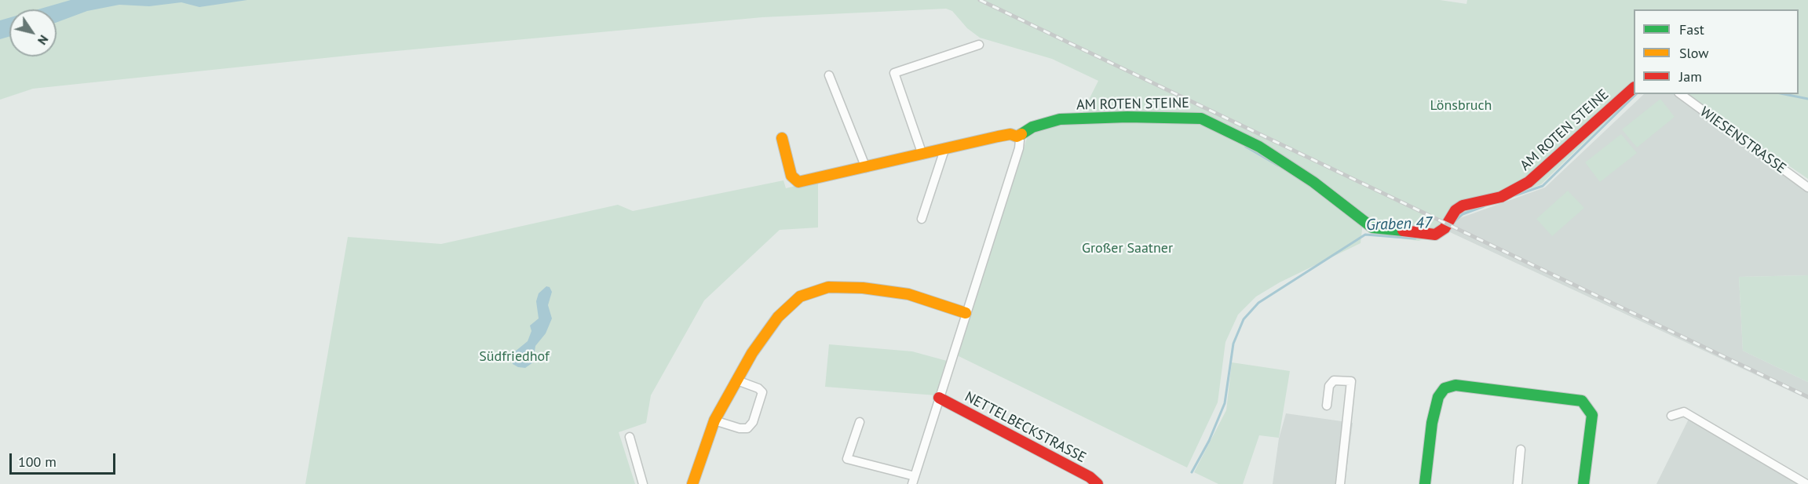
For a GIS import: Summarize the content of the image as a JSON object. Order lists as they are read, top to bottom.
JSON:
{
  "streets": {
    "street": ["AM ROTEN STEINE", "WIESENSTRASSE", "NETTELBECKSTRASSE"]
  },
  "water": ["Graben 47"],
  "parks": ["Lönsbruch", "Großer Saatner", "Südfriedhof"],
  "legend": ["Fast", "Slow", "Jam"],
  "scale_bar": "100 m",
  "north": "bottom right"
}
